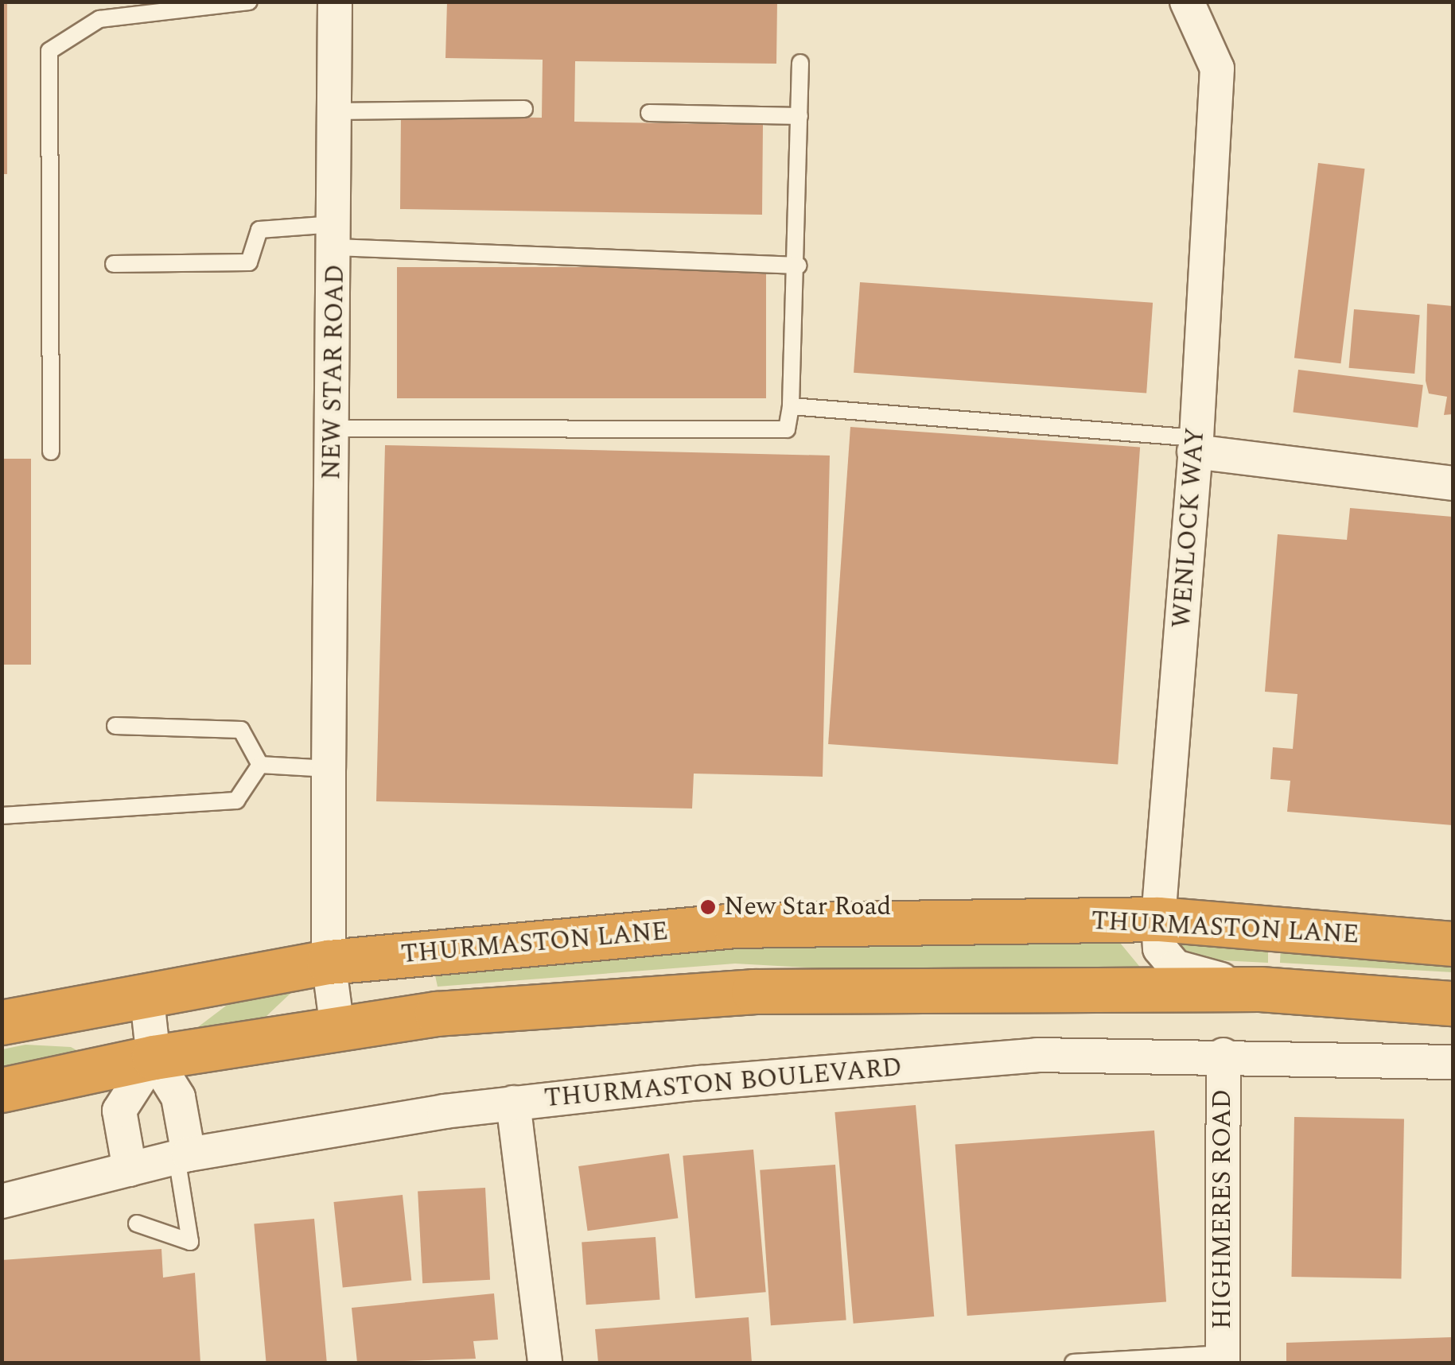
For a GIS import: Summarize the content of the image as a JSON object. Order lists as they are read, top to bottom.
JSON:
{
  "streets": {
    "highway": ["THURMASTON LANE"],
    "street": [
      "NEW STAR ROAD",
      "WENLOCK WAY",
      "THURMASTON BOULEVARD",
      "HIGHMERES ROAD"
    ]
  },
  "crossings": [
    ["NEW STAR ROAD", "THURMASTON LANE"],
    ["WENLOCK WAY", "THURMASTON LANE"],
    ["THURMASTON BOULEVARD", "HIGHMERES ROAD"]
  ],
  "places": ["New Star Road"]
}
